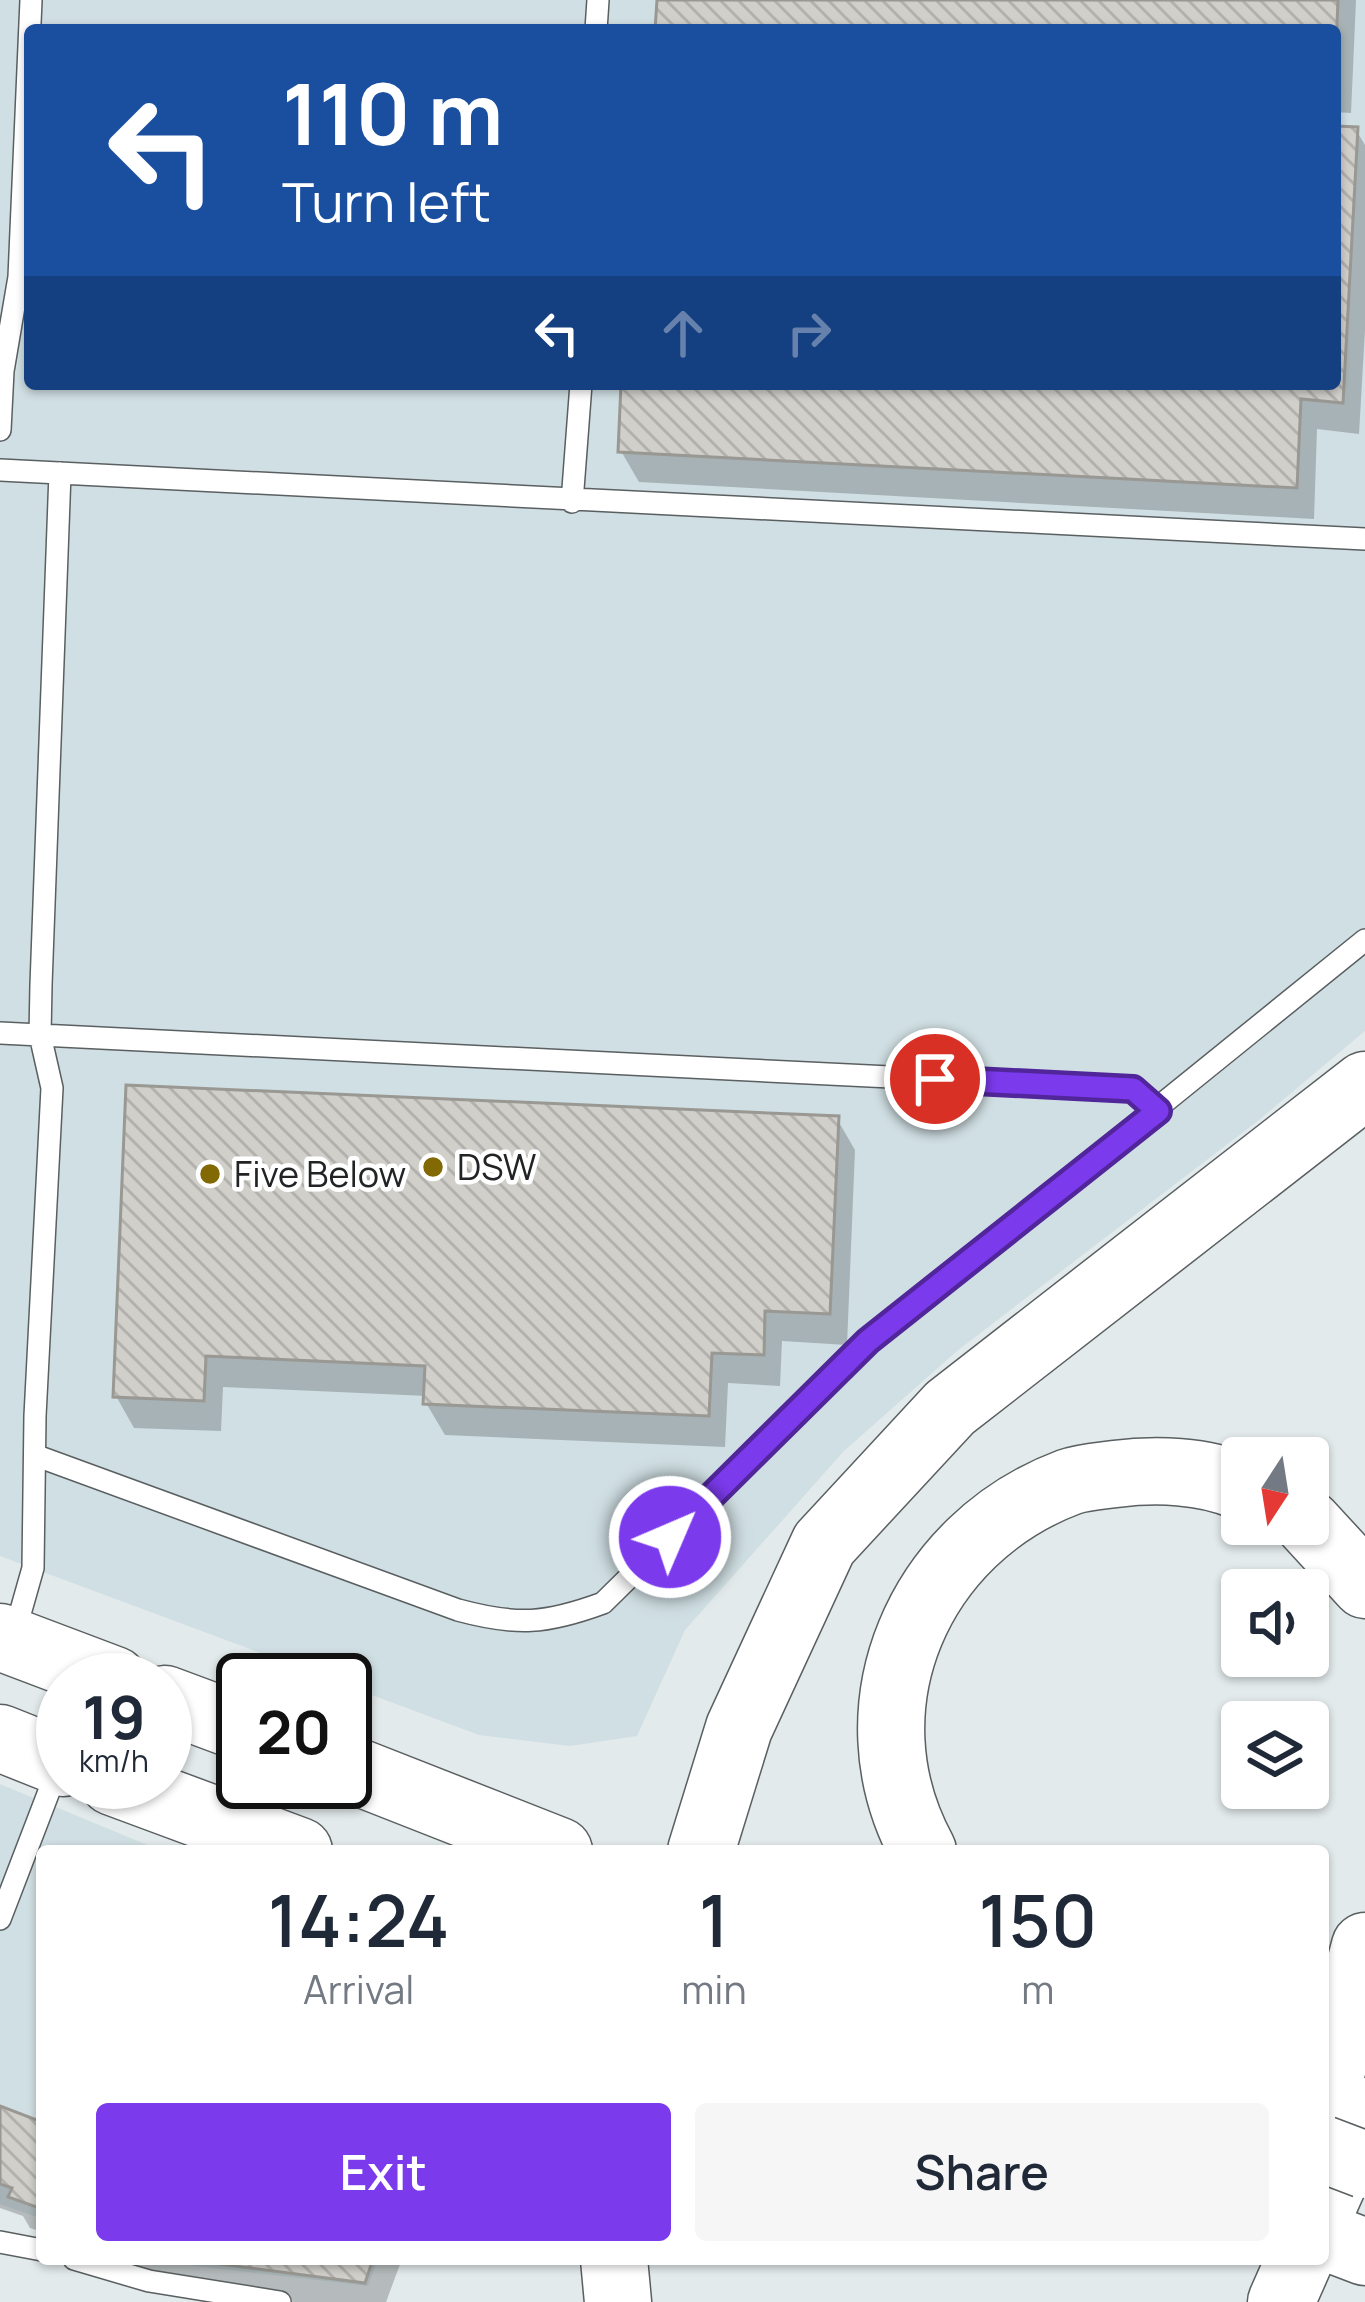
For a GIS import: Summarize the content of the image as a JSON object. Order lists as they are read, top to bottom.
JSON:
{
  "places": ["DSW", "Five Below"],
  "north": "bottom",
  "page": {
    "turn": ["110 m", "Turn left"],
    "speed": "19 km/h",
    "limit": "20",
    "eta": [
      "14:24",
      "Arrival",
      "1",
      "min",
      "150",
      "m"
    ],
    "buttons": ["Exit", "Share"]
  }
}
